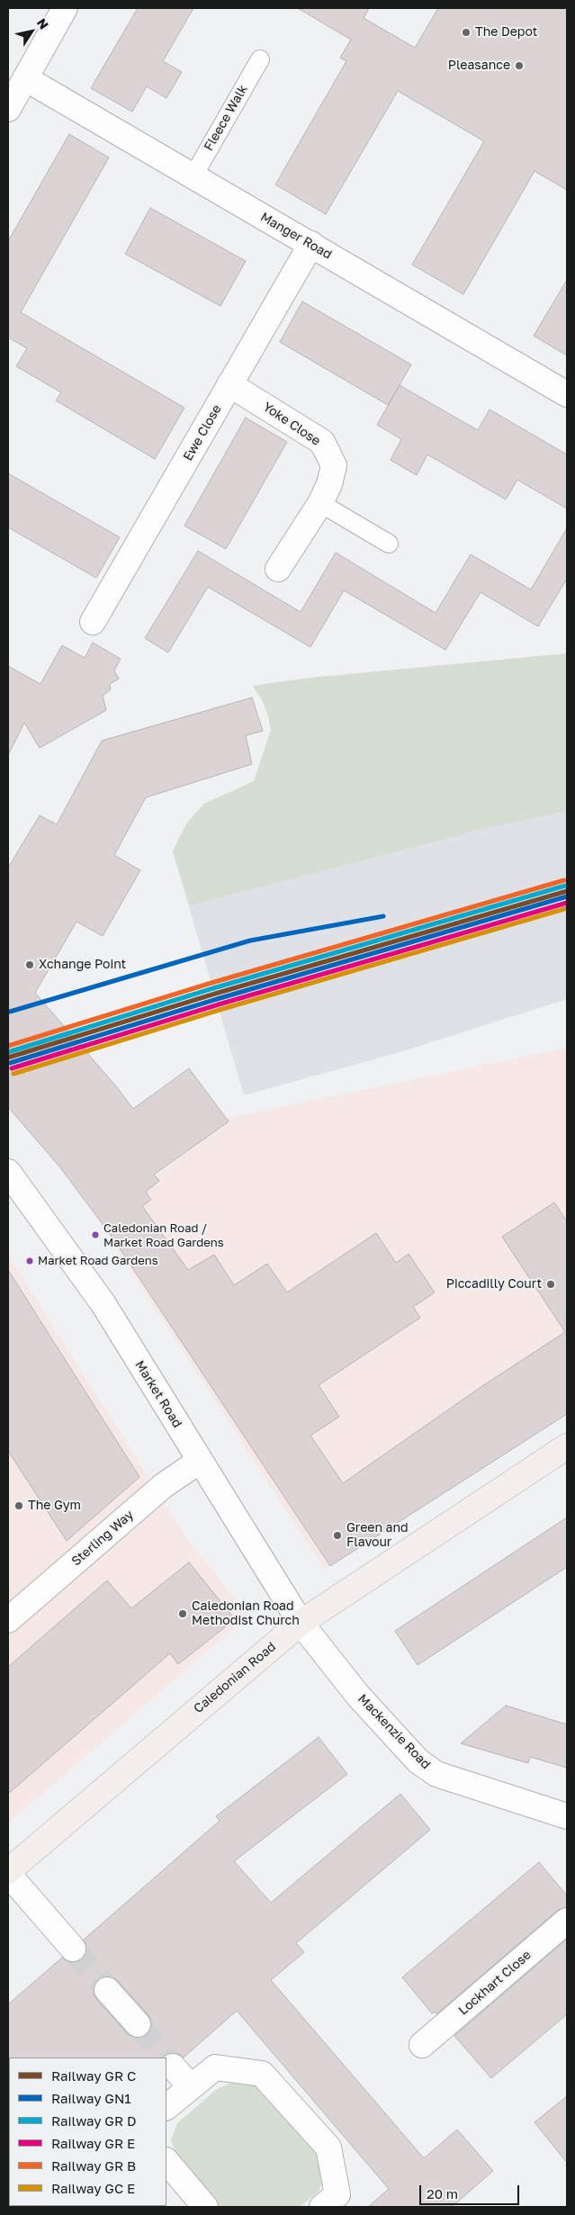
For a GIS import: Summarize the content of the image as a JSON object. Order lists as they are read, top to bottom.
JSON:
{
  "streets": {
    "main road": ["Caledonian Road"],
    "street": [
      "Manger Road",
      "Yoke Close",
      "Ewe Close",
      "Market Road",
      "Sterling Way",
      "Mackenzie Road",
      "Lockhart Close"
    ],
    "lane": ["Fleece Walk"]
  },
  "crossings": [
    ["Fleece Walk", "Manger Road"],
    ["Manger Road", "Ewe Close"],
    ["Yoke Close", "Ewe Close"],
    ["Market Road", "Sterling Way"],
    ["Market Road", "Caledonian Road"],
    ["Market Road", "Mackenzie Road"],
    ["Caledonian Road", "Mackenzie Road"]
  ],
  "places": [
    "The Depot",
    "Pleasance",
    "Xchange Point",
    "Caledonian Road / Market Road Gardens",
    "Market Road Gardens",
    "Piccadilly Court",
    "The Gym",
    "Green and Flavour",
    "Caledonian Road Methodist Church"
  ],
  "lines": ["rail line GN1"],
  "legend": [
    "Railway GR C",
    "Railway GN1",
    "Railway GR D",
    "Railway GR E",
    "Railway GR B",
    "Railway GC E"
  ],
  "scale_bar": "20 m",
  "north": "top right"
}
